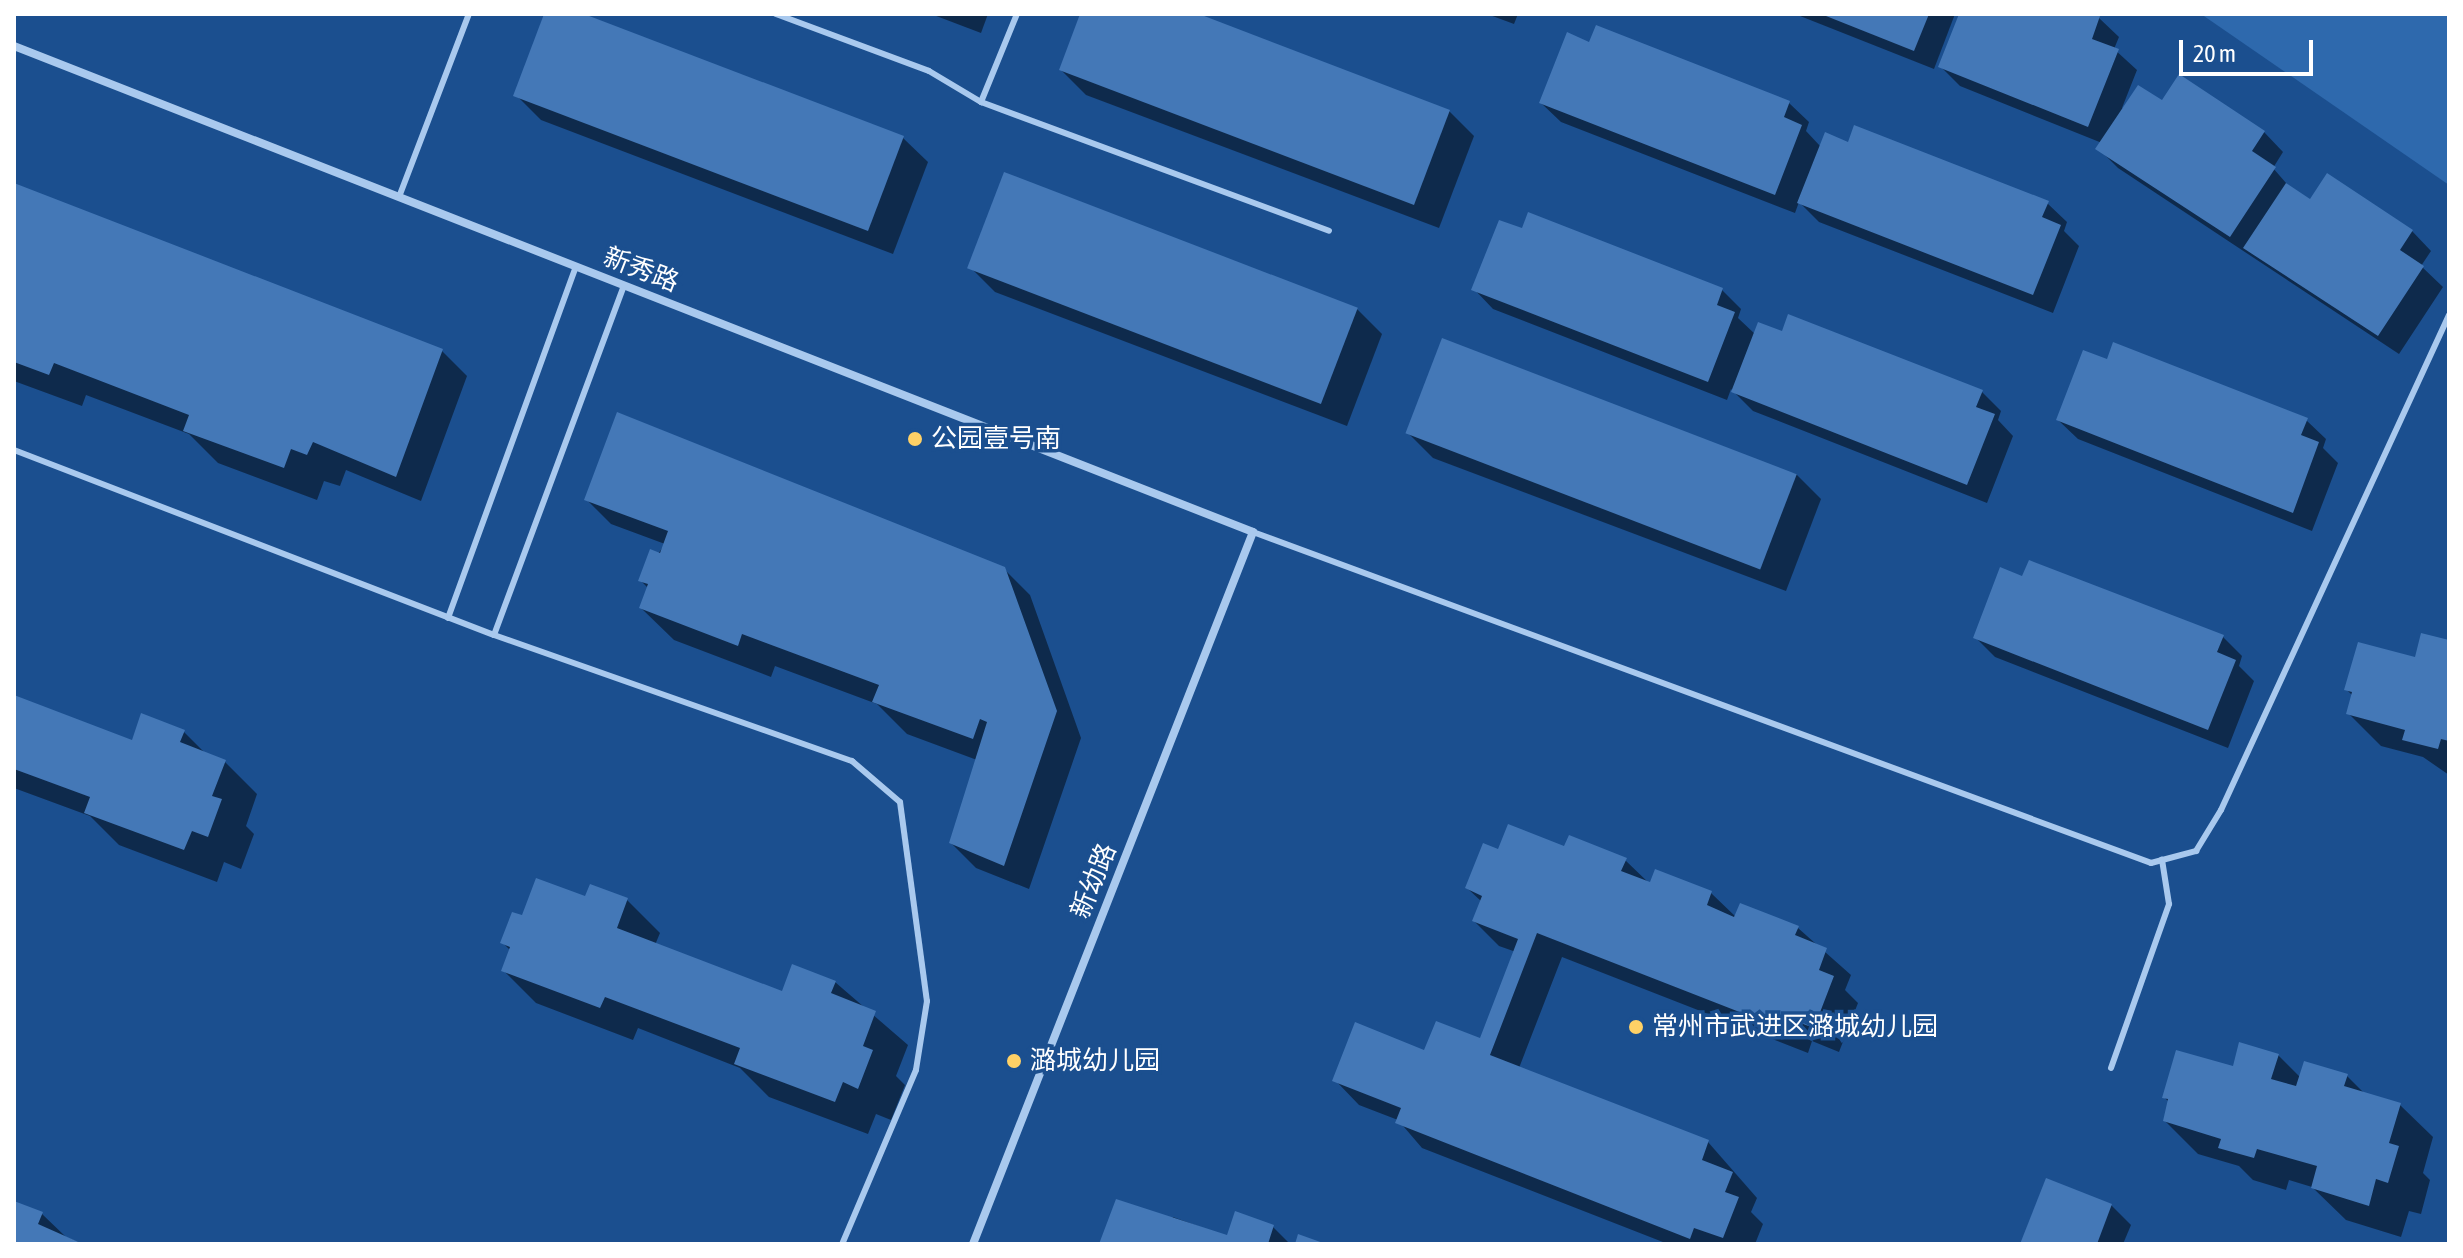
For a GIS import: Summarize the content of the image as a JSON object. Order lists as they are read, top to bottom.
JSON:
{
  "streets": {
    "street": ["新秀路", "新幼路"]
  },
  "crossings": [
    ["新秀路", "新幼路"]
  ],
  "places": ["公园壹号南", "常州市武进区潞城幼儿园", "潞城幼儿园"],
  "scale_bar": "20 m"
}
